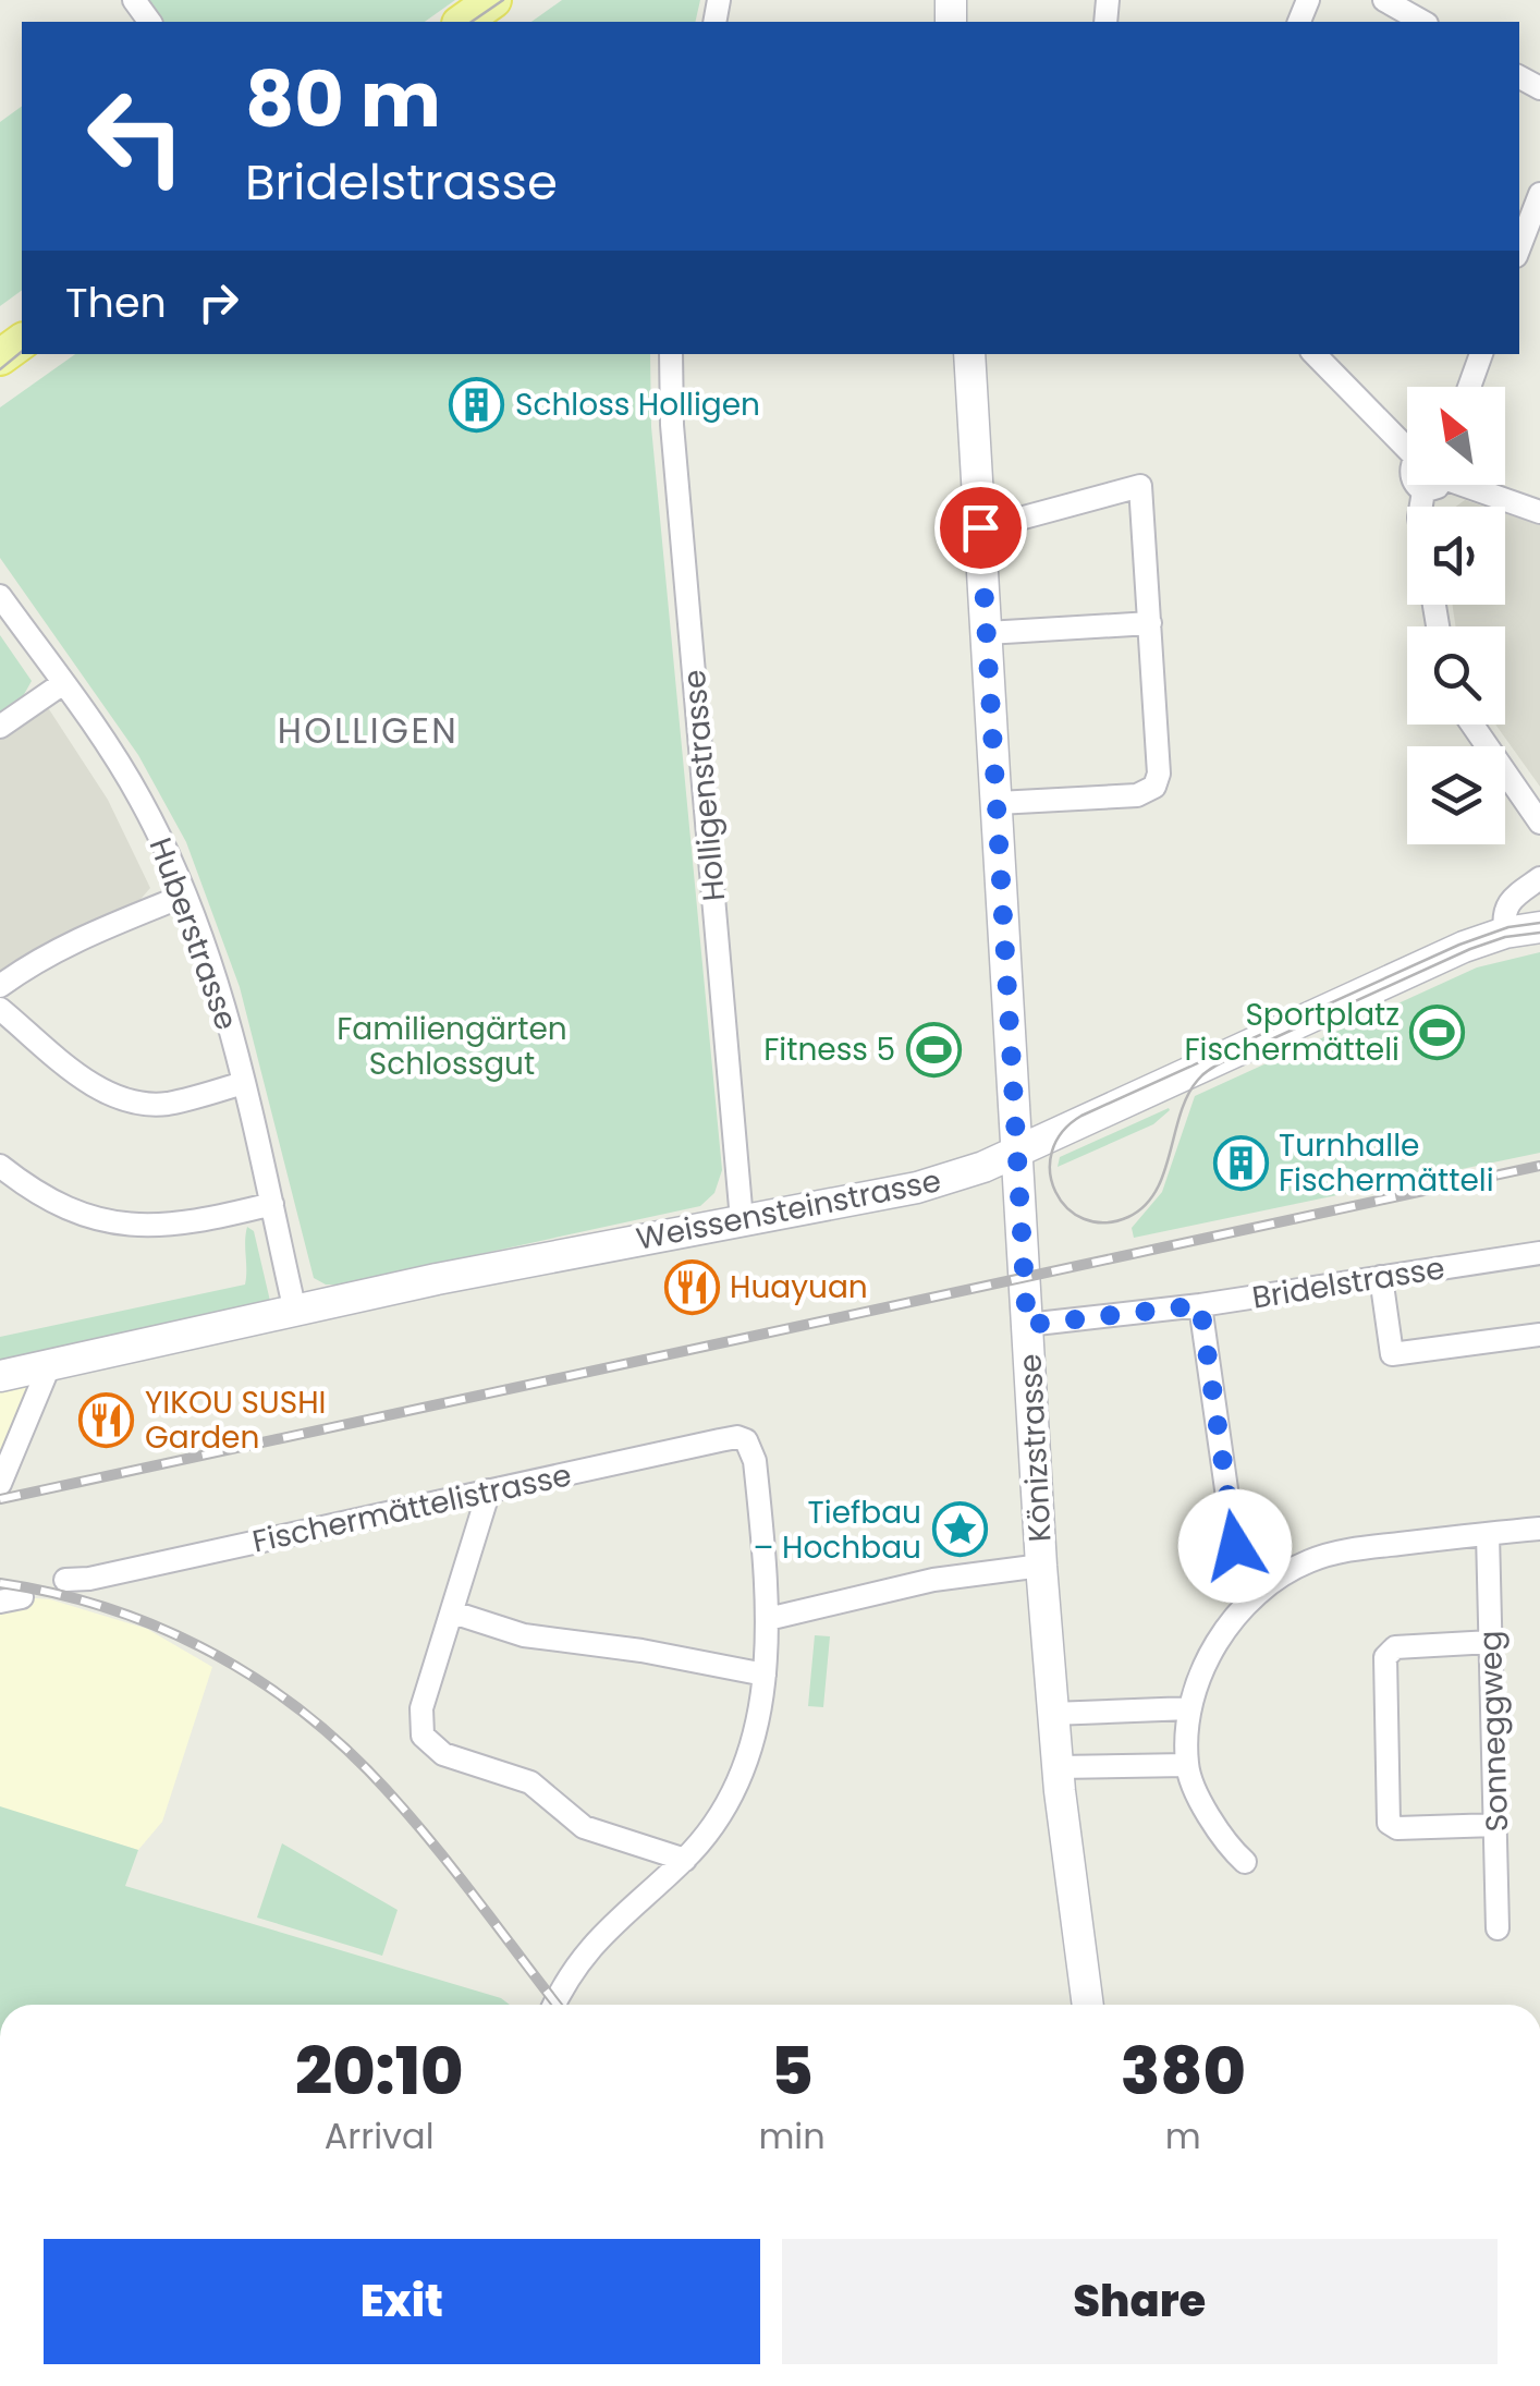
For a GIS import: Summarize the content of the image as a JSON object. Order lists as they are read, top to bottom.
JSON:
{
  "streets": {
    "main road": ["Weissensteinstrasse", "Könizstrasse"],
    "street": [
      "Holligenstrasse",
      "Huberstrasse",
      "Bridelstrasse",
      "Fischermättelistrasse",
      "Sonneggweg"
    ]
  },
  "crossings": [
    ["Holligenstrasse", "Weissensteinstrasse"],
    ["Huberstrasse", "Weissensteinstrasse"],
    ["Weissensteinstrasse", "Könizstrasse"],
    ["Bridelstrasse", "Könizstrasse"],
    ["Könizstrasse", "Fischermättelistrasse"]
  ],
  "districts": ["HOLLIGEN"],
  "parks": ["Familiengärten Schlossgut"],
  "places": {
    "building": ["Schloss Holligen", "Turnhalle Fischermätteli"],
    "sports": ["Sportplatz Fischermätteli", "Fitness 5"],
    "restaurant": ["Huayuan", "YIKOU SUSHI Garden"],
    "place": ["Tiefbau – Hochbau"]
  },
  "north": "top left",
  "page": {
    "turn": ["80 m", "Bridelstrasse"],
    "then": "Then",
    "eta": [
      "20:10",
      "Arrival",
      "5",
      "min",
      "380",
      "m"
    ],
    "buttons": ["Exit", "Share"]
  }
}
